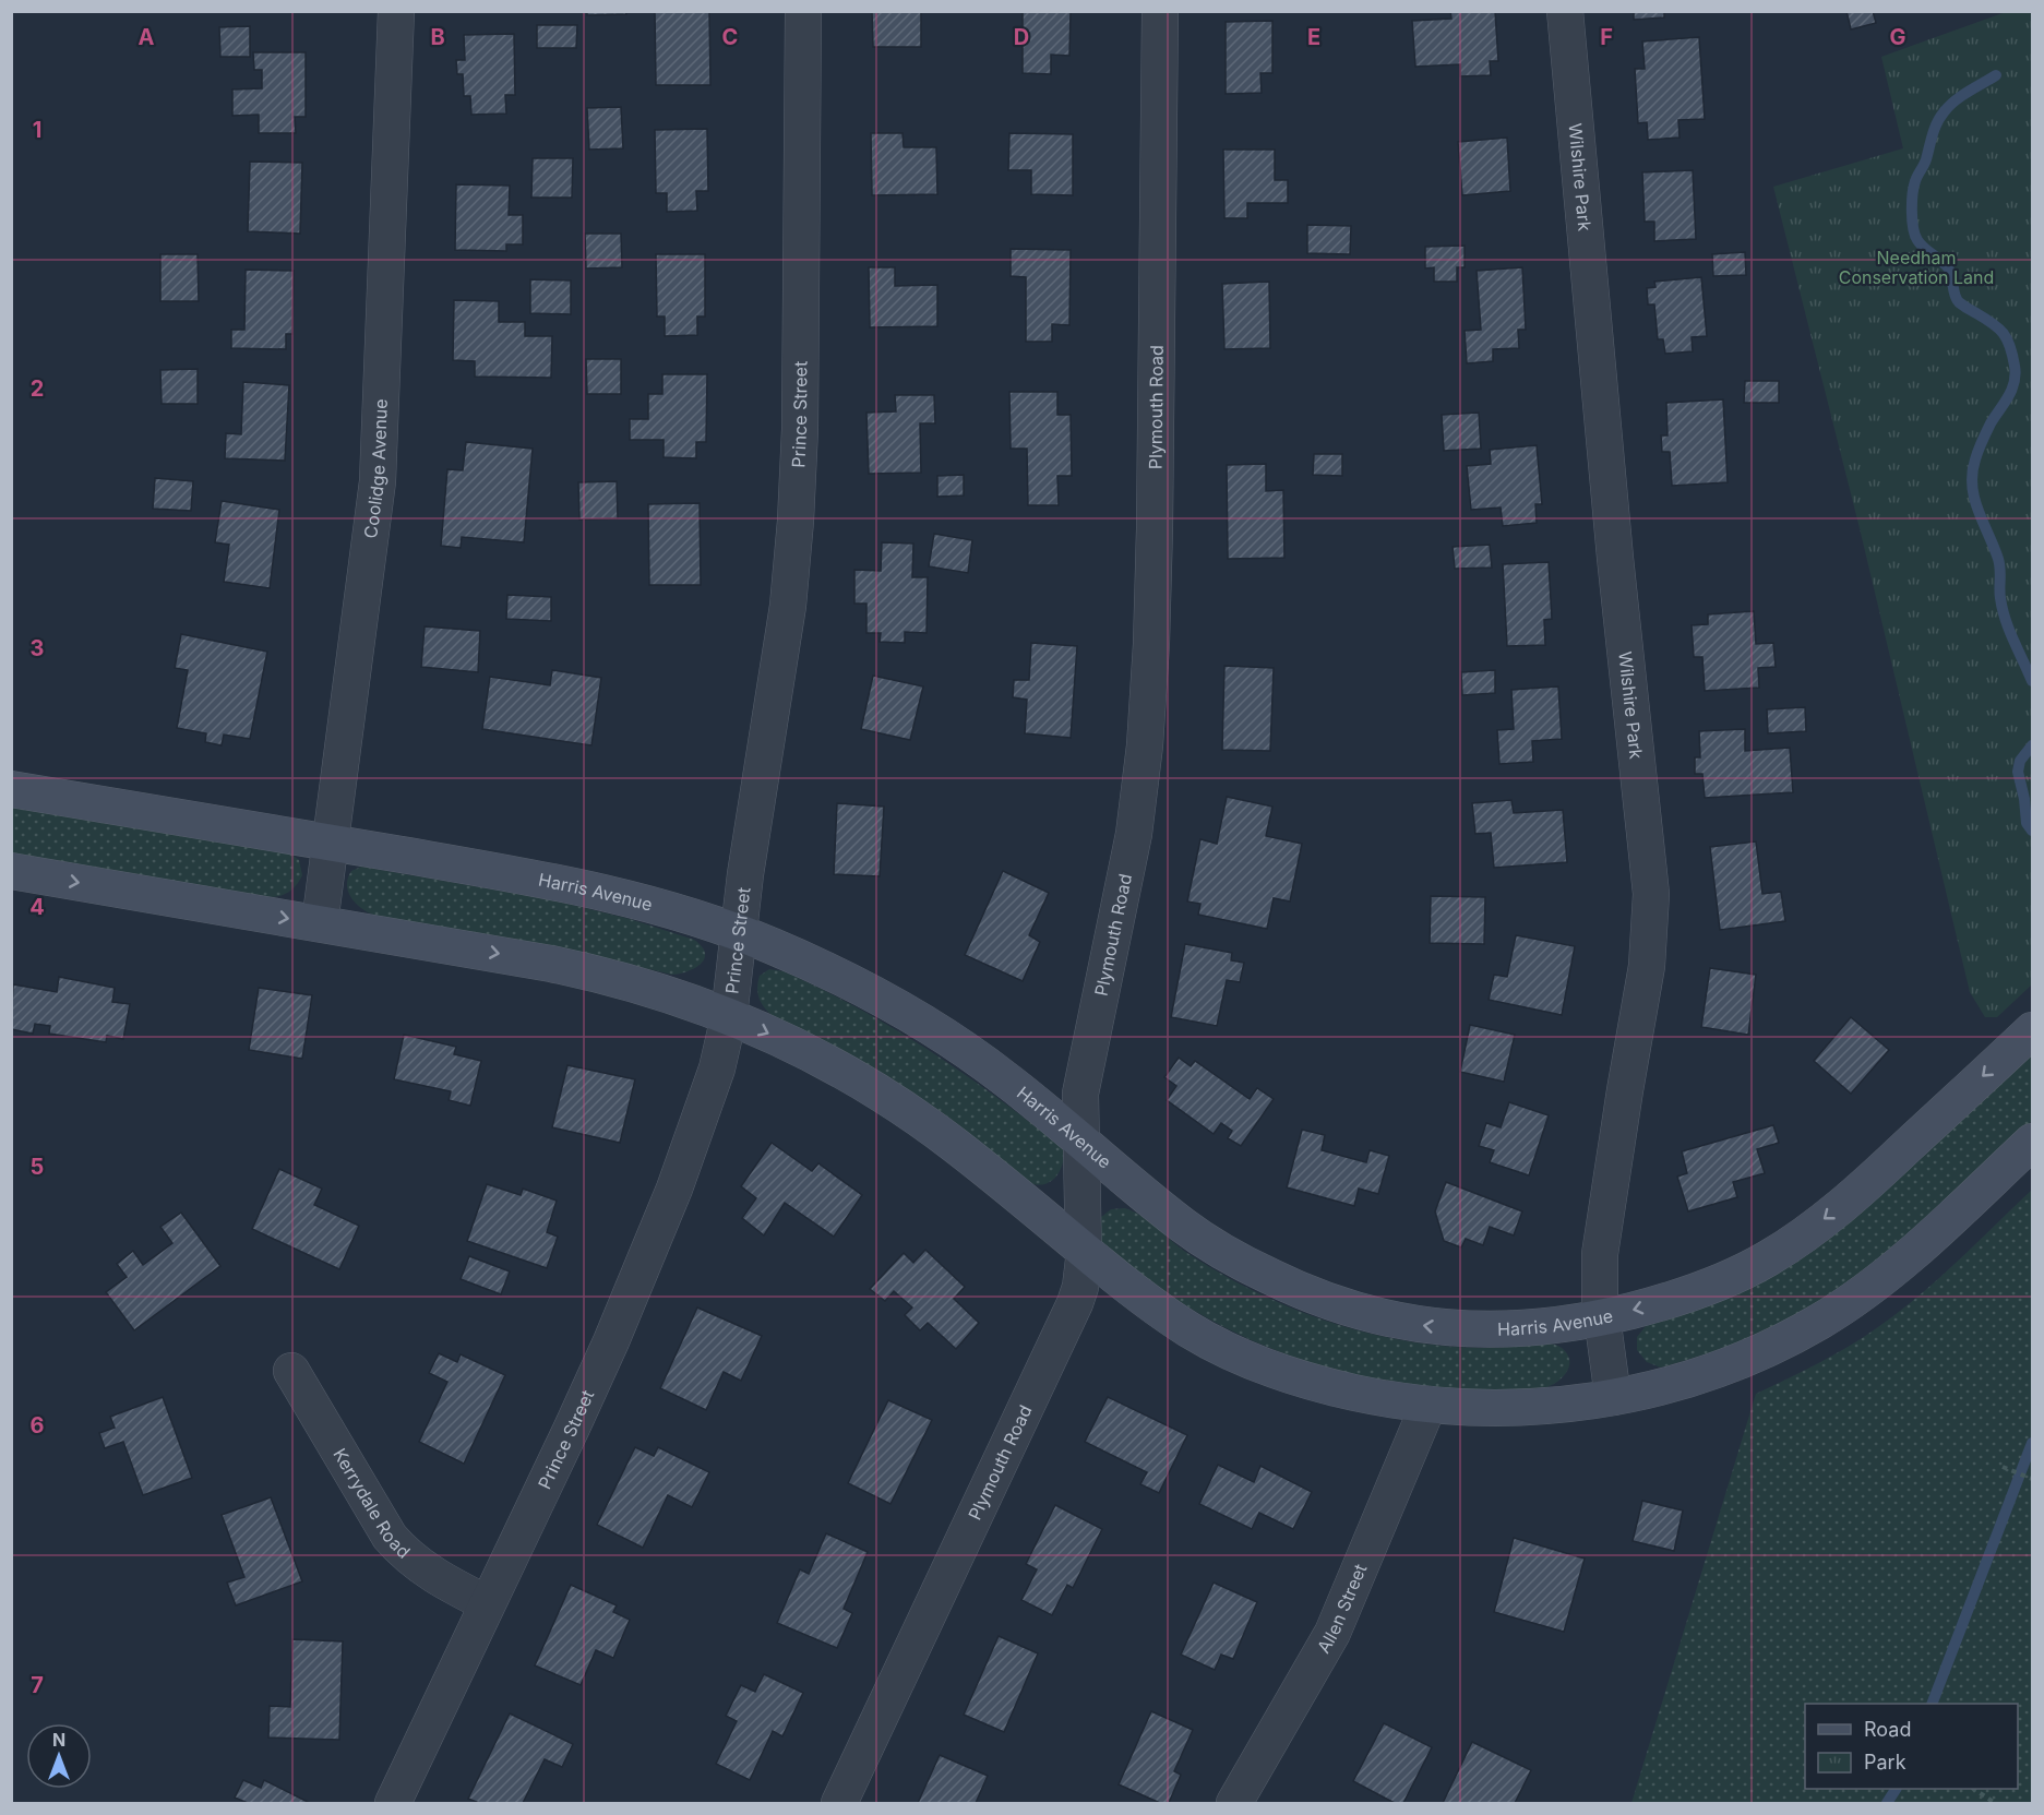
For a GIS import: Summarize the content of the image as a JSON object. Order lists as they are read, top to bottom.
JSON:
{
  "streets": {
    "street": [
      "Wilshire Park",
      "Plymouth Road",
      "Prince Street",
      "Coolidge Avenue",
      "Harris Avenue",
      "Kerrydale Road",
      "Allen Street"
    ]
  },
  "crossings": [
    ["Wilshire Park", "Harris Avenue"],
    ["Plymouth Road", "Harris Avenue"],
    ["Prince Street", "Harris Avenue"],
    ["Prince Street", "Kerrydale Road"],
    ["Coolidge Avenue", "Harris Avenue"]
  ],
  "one_way": ["Harris Avenue"],
  "parks": ["Needham Conservation Land"],
  "legend": ["Road", "Park"],
  "north": "top",
  "grid": {
    "columns": [
      "A",
      "B",
      "C",
      "D",
      "E",
      "F",
      "G"
    ],
    "rows": [
      "1",
      "2",
      "3",
      "4",
      "5",
      "6",
      "7"
    ]
  }
}
